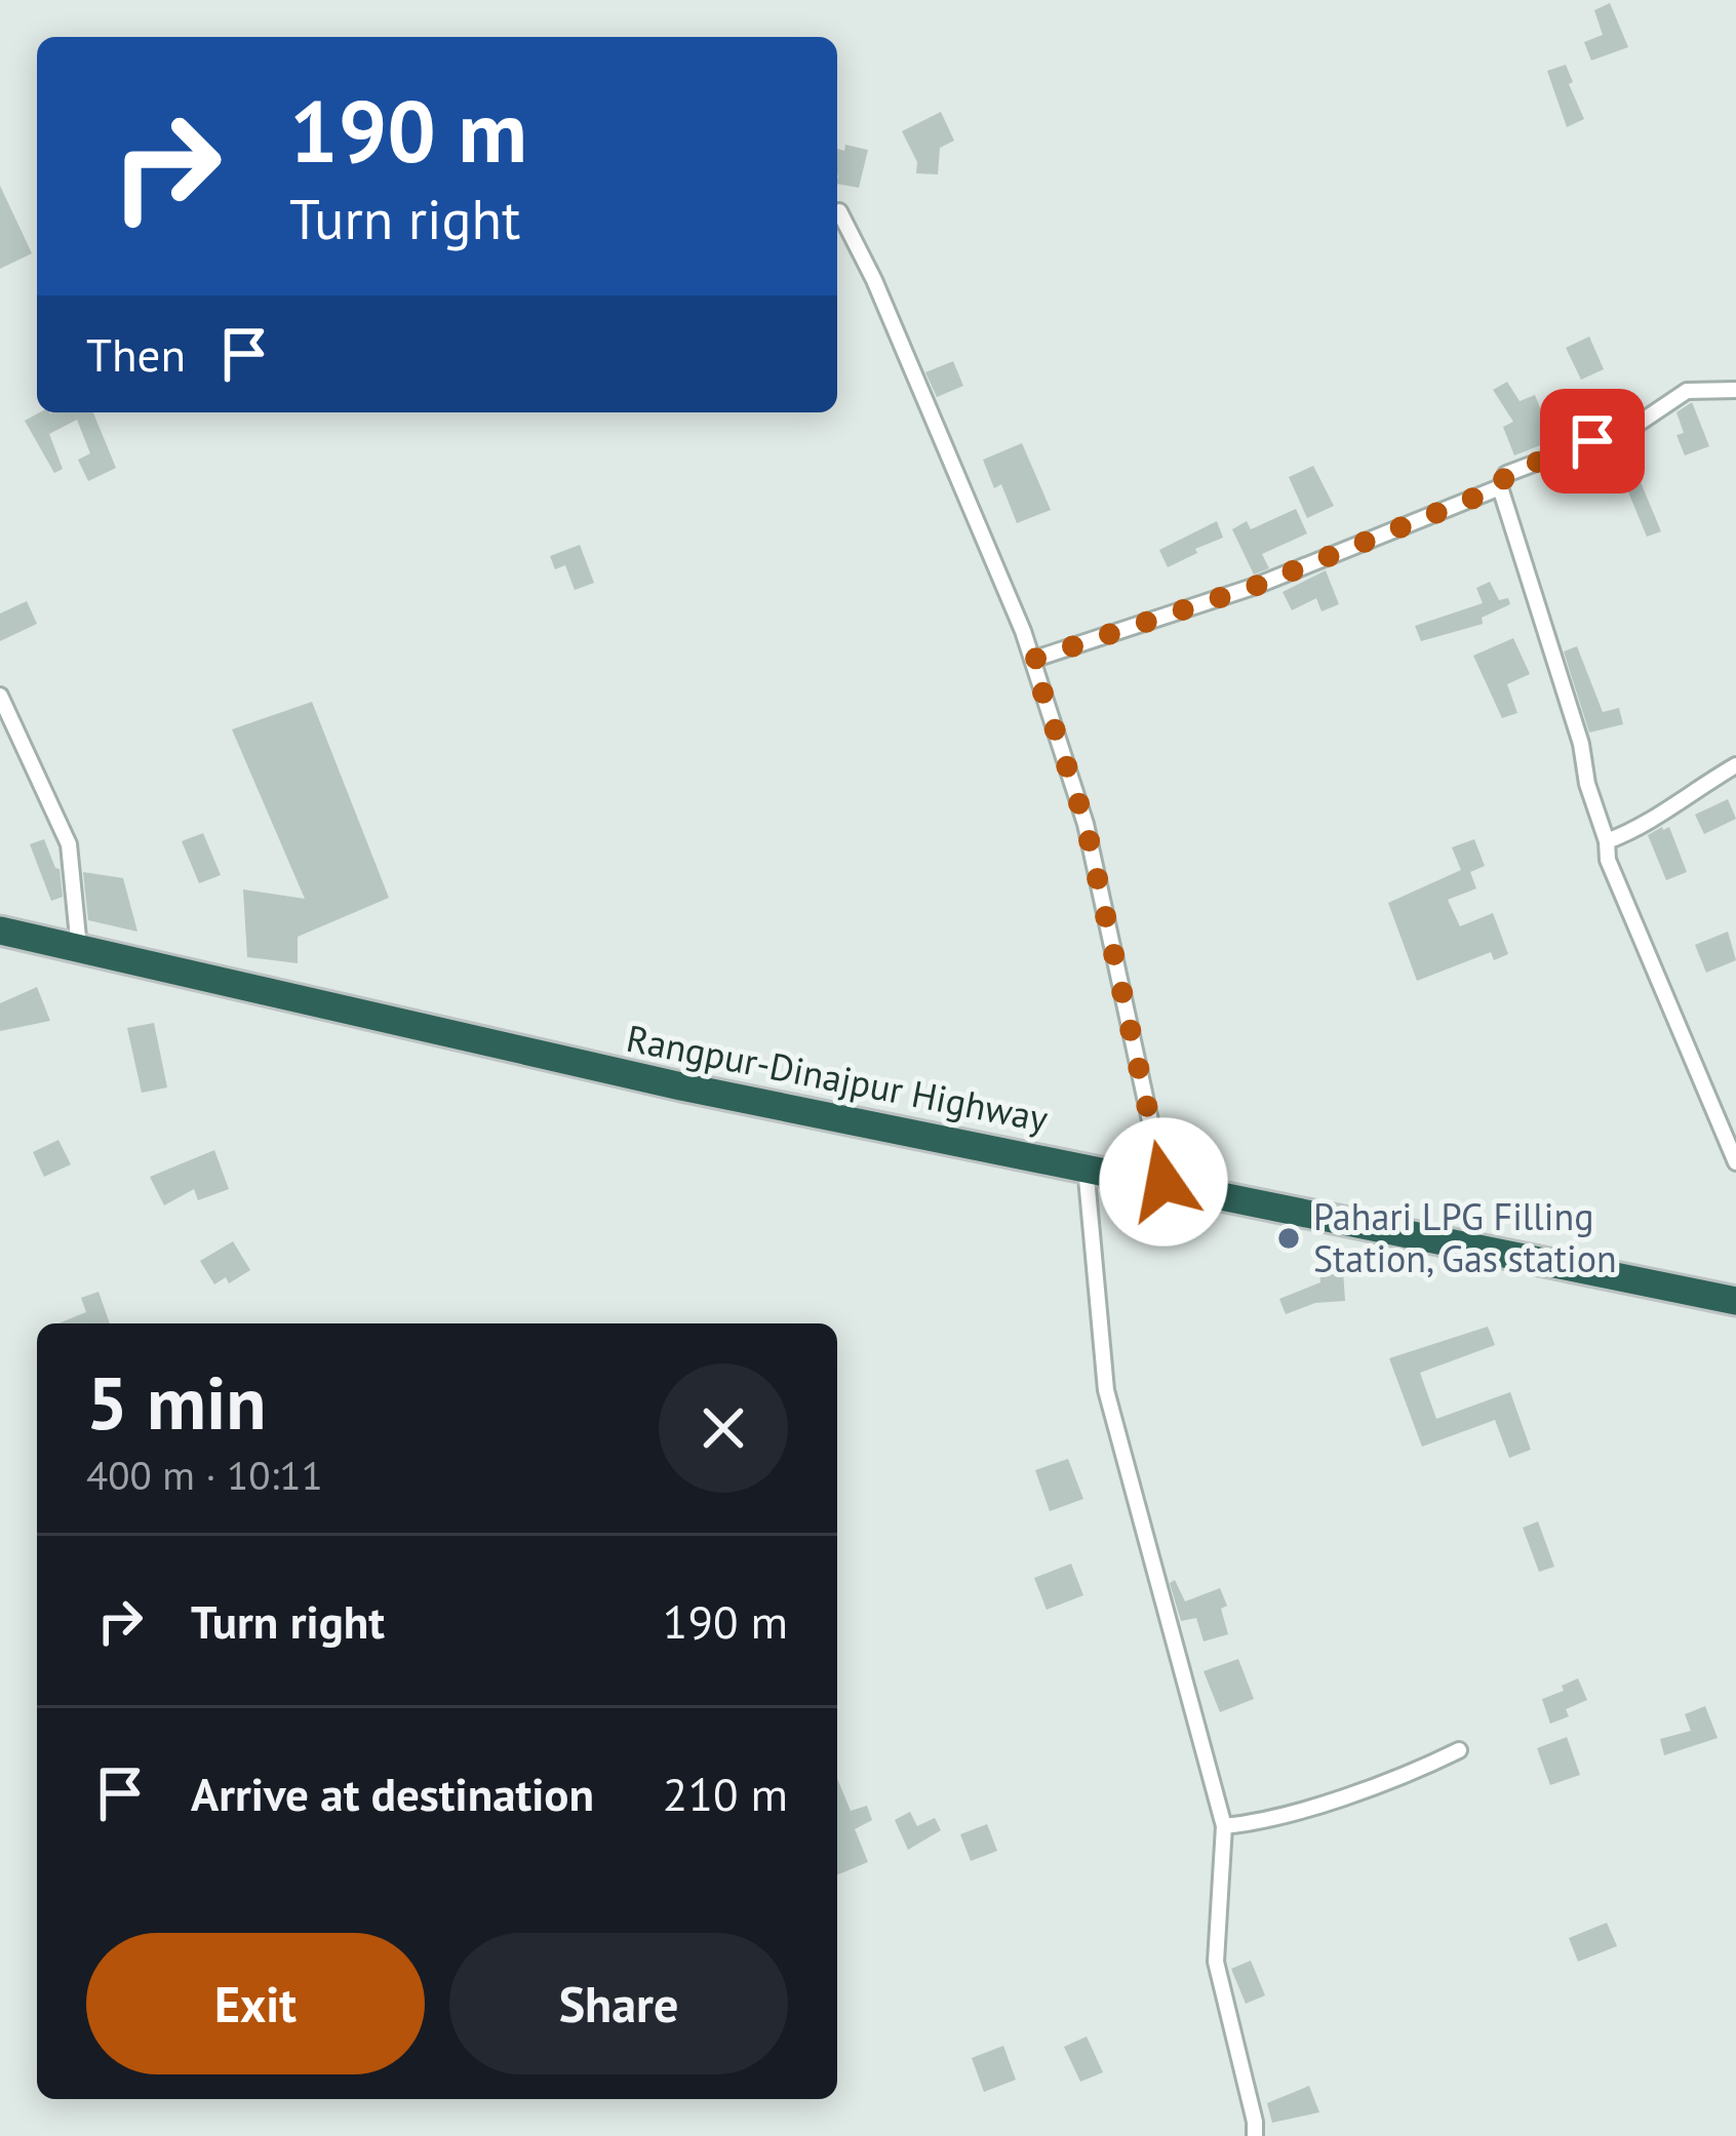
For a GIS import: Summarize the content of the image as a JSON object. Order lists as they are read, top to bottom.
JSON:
{
  "streets": {
    "highway": ["Rangpur-Dinajpur Highway"]
  },
  "places": ["Pahari LPG Filling Station, Gas station"],
  "page": {
    "turn": ["190 m", "Turn right"],
    "then": "Then",
    "heading": ["5 min", "400 m · 10:11"],
    "list": [
      {
        "name": "Turn right",
        "value": "190 m"
      },
      {
        "name": "Arrive at destination",
        "value": "210 m"
      }
    ],
    "buttons": ["Exit", "Share"]
  }
}
